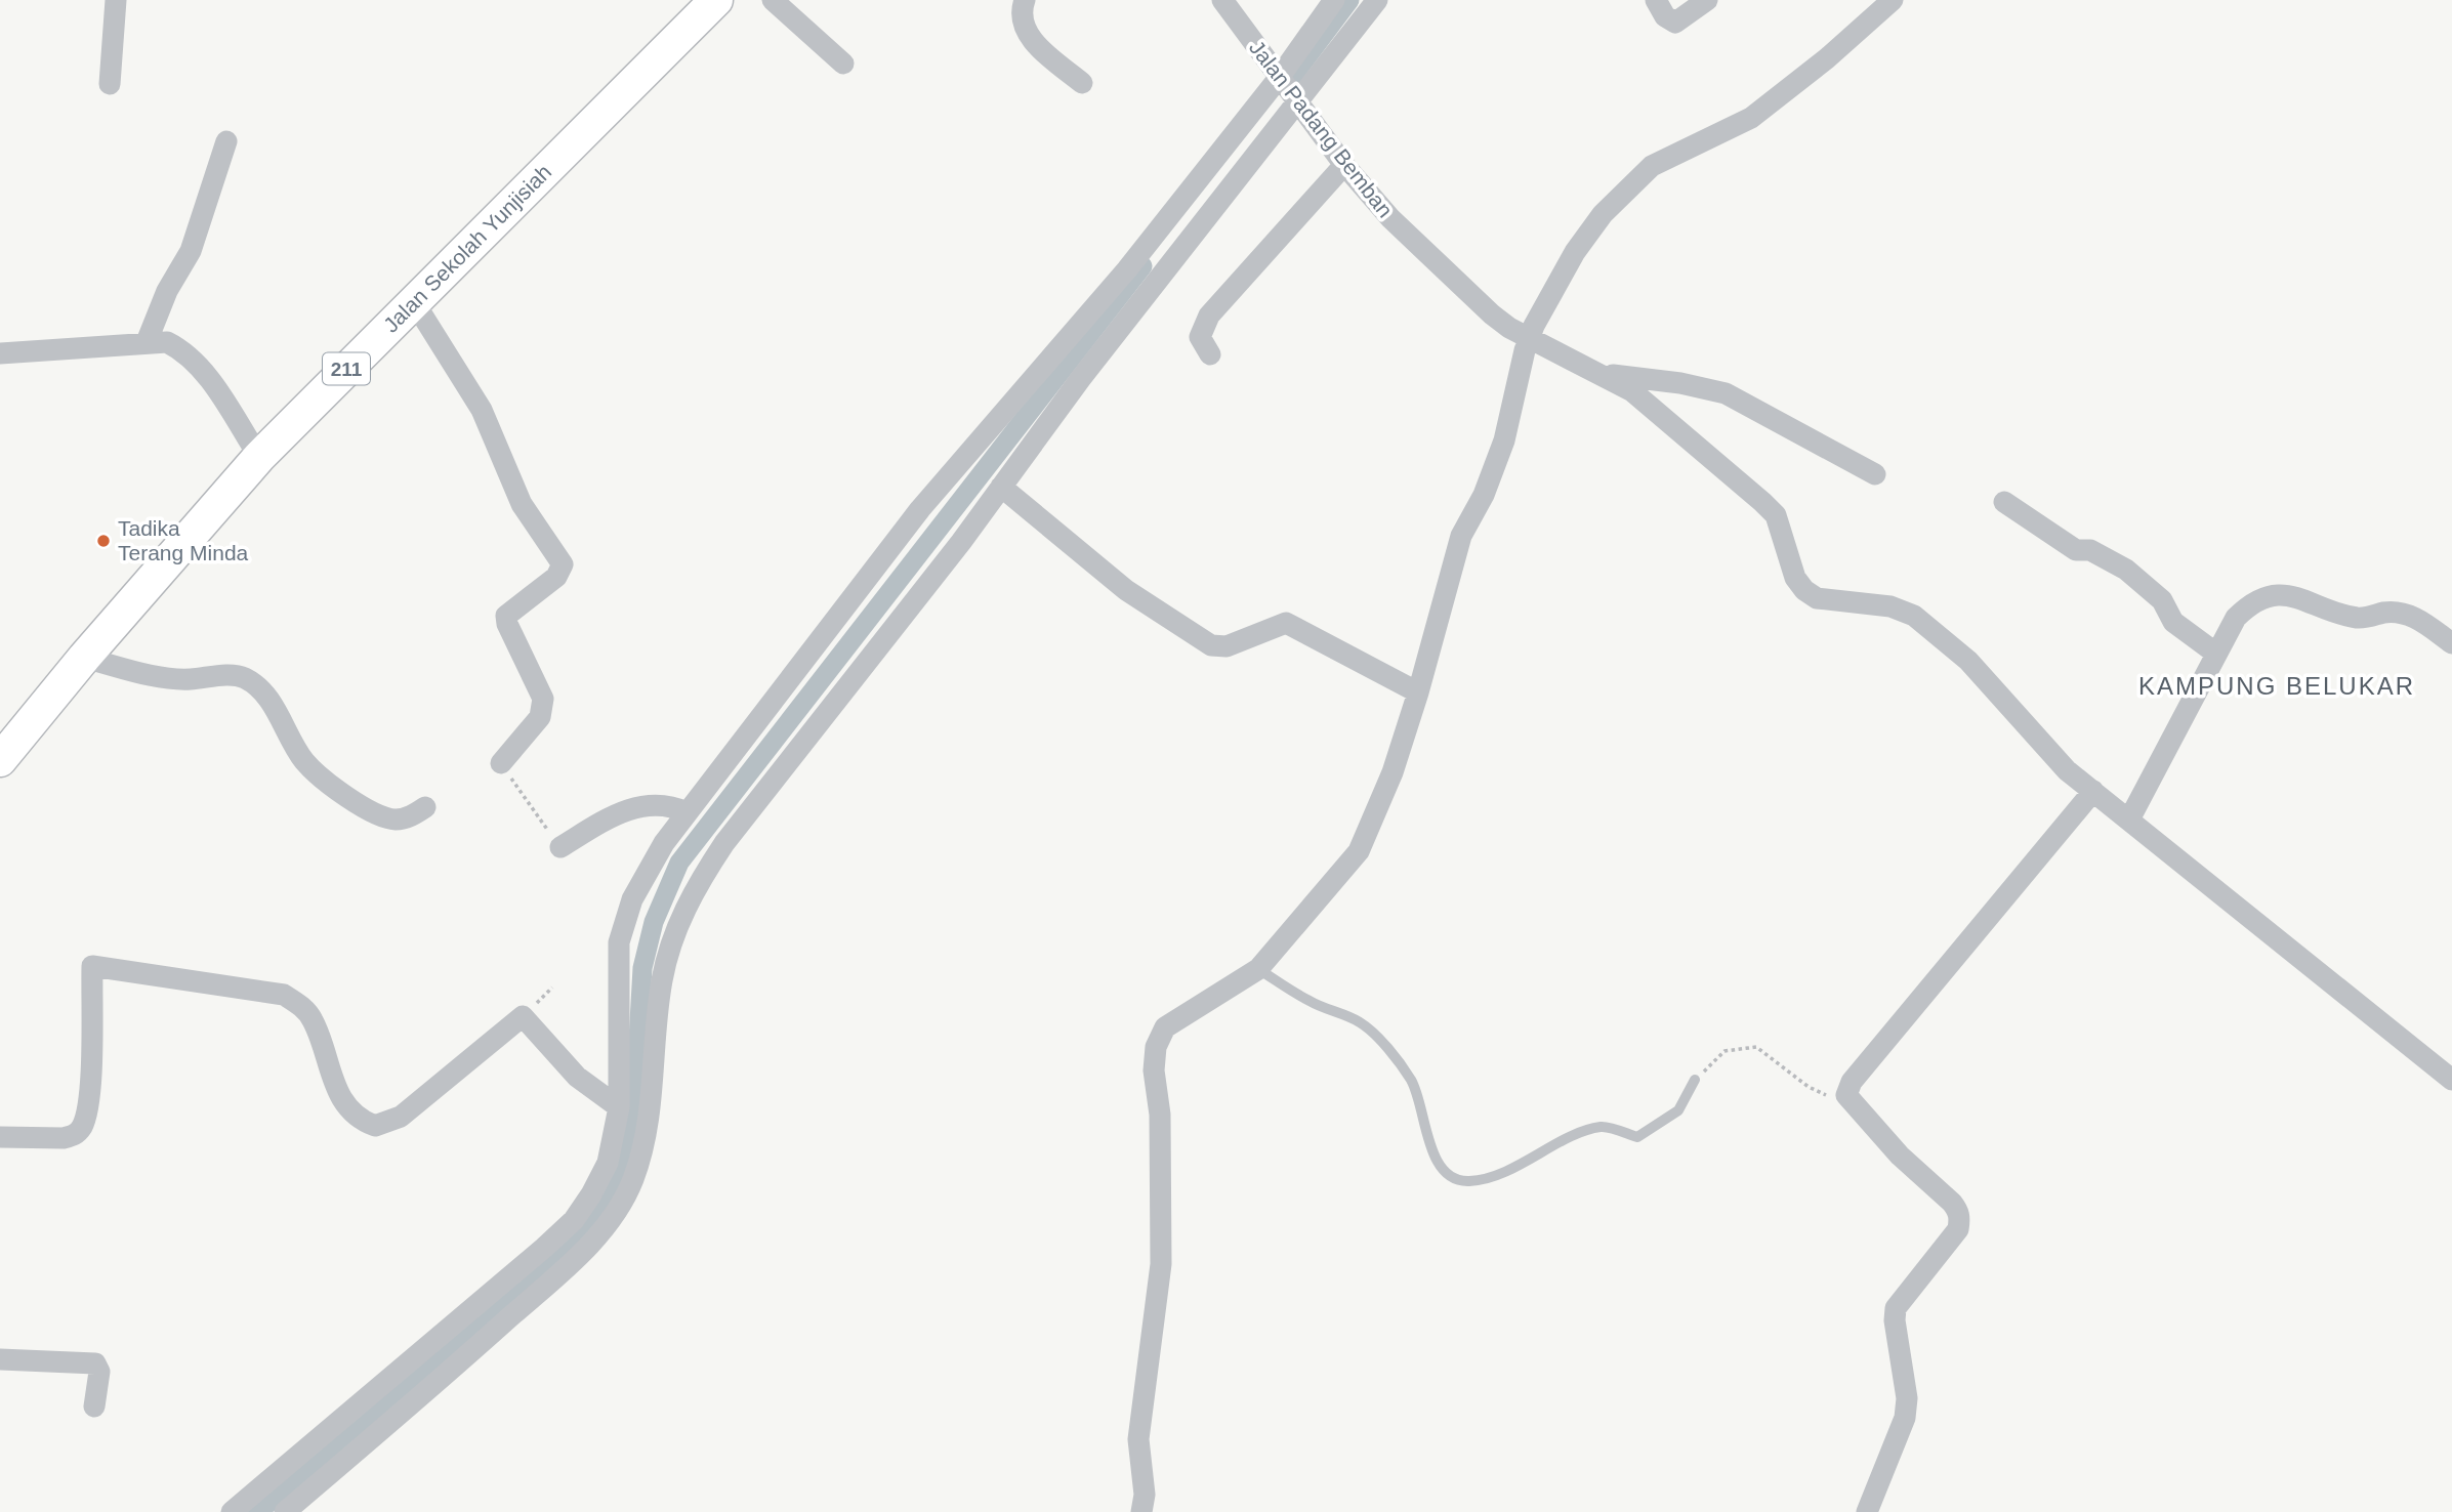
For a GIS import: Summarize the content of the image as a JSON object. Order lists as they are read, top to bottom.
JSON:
{
  "streets": {
    "main road": ["Jalan Sekolah Yunjisiah", "211"],
    "street": ["Jalan Padang Bemban"]
  },
  "districts": ["KAMPUNG BELUKAR"],
  "places": ["Tadika Terang Minda"]
}
